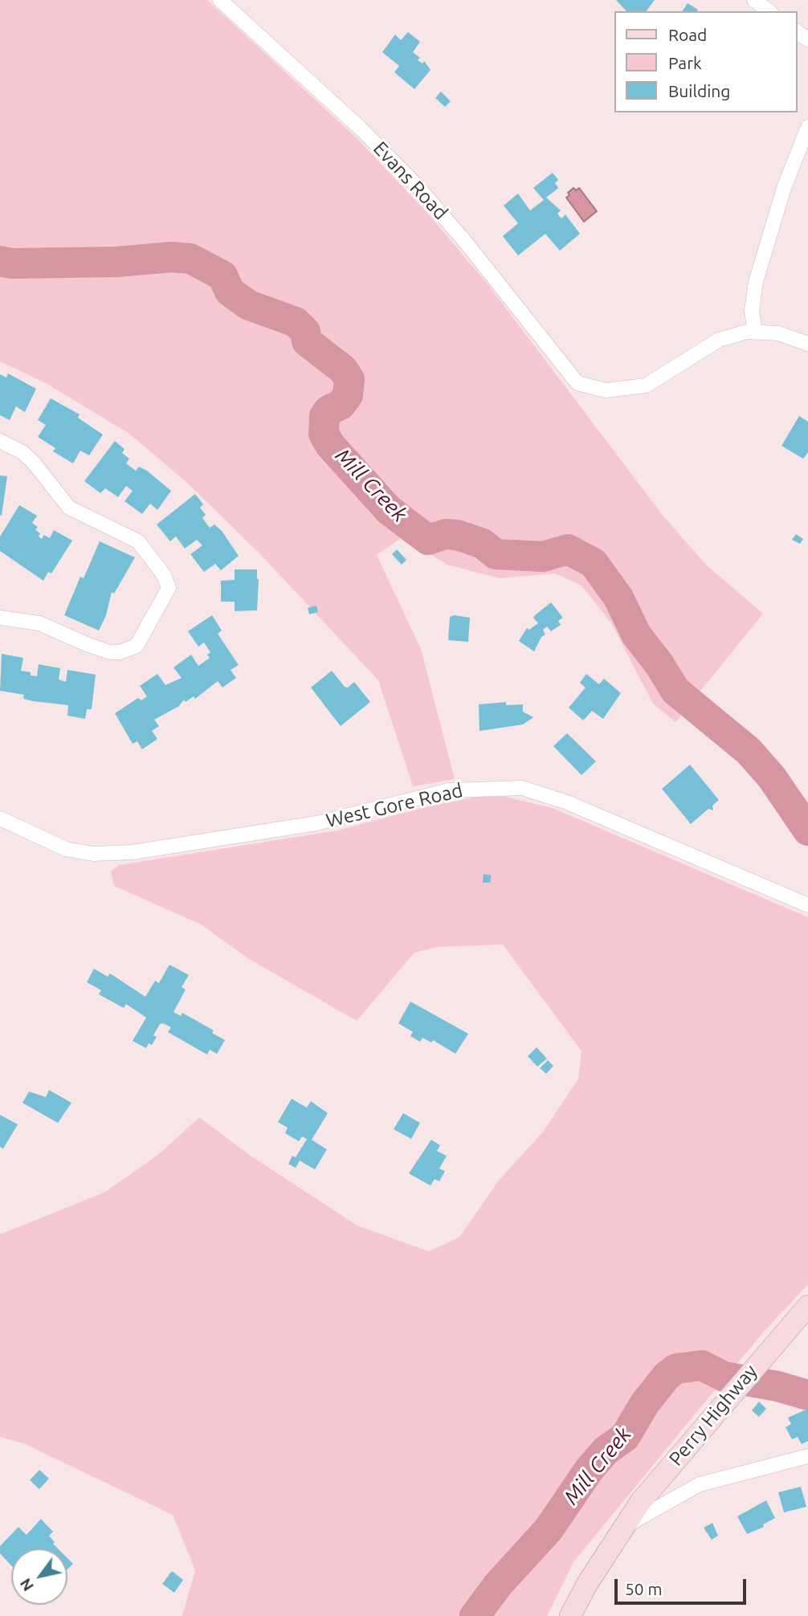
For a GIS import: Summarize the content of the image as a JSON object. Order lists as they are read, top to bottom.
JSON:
{
  "streets": {
    "main road": ["Perry Highway"],
    "street": ["Evans Road", "West Gore Road"]
  },
  "water": ["Mill Creek"],
  "legend": ["Road", "Park", "Building"],
  "scale_bar": "50 m",
  "north": "bottom left"
}
